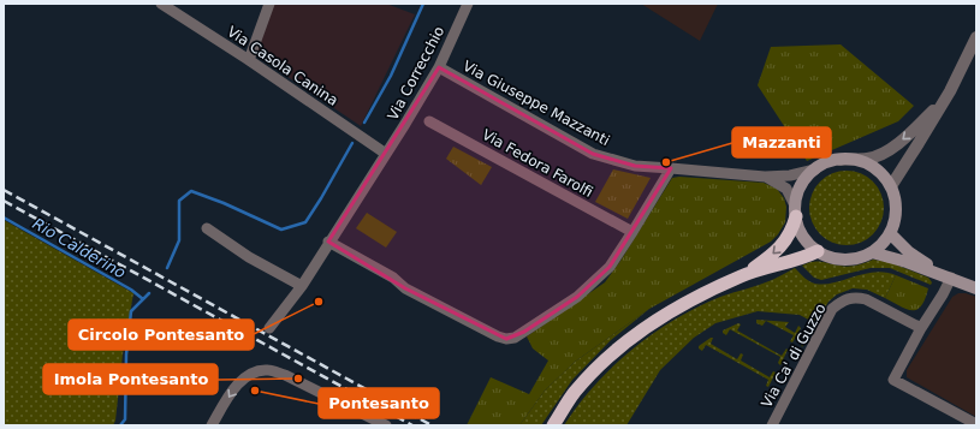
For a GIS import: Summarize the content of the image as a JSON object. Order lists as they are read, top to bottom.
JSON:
{
  "streets": {
    "street": [
      "Via Casola Canina",
      "Via Correcchio",
      "Via Giuseppe Mazzanti",
      "Via Fedora Farolfi",
      "Via Ca' di Guzzo"
    ]
  },
  "crossings": [
    ["Via Casola Canina", "Via Correcchio"],
    ["Via Correcchio", "Via Giuseppe Mazzanti"]
  ],
  "water": ["Rio Calderino"],
  "places": [
    "Mazzanti",
    "Circolo Pontesanto",
    "Imola Pontesanto",
    "Pontesanto"
  ]
}
